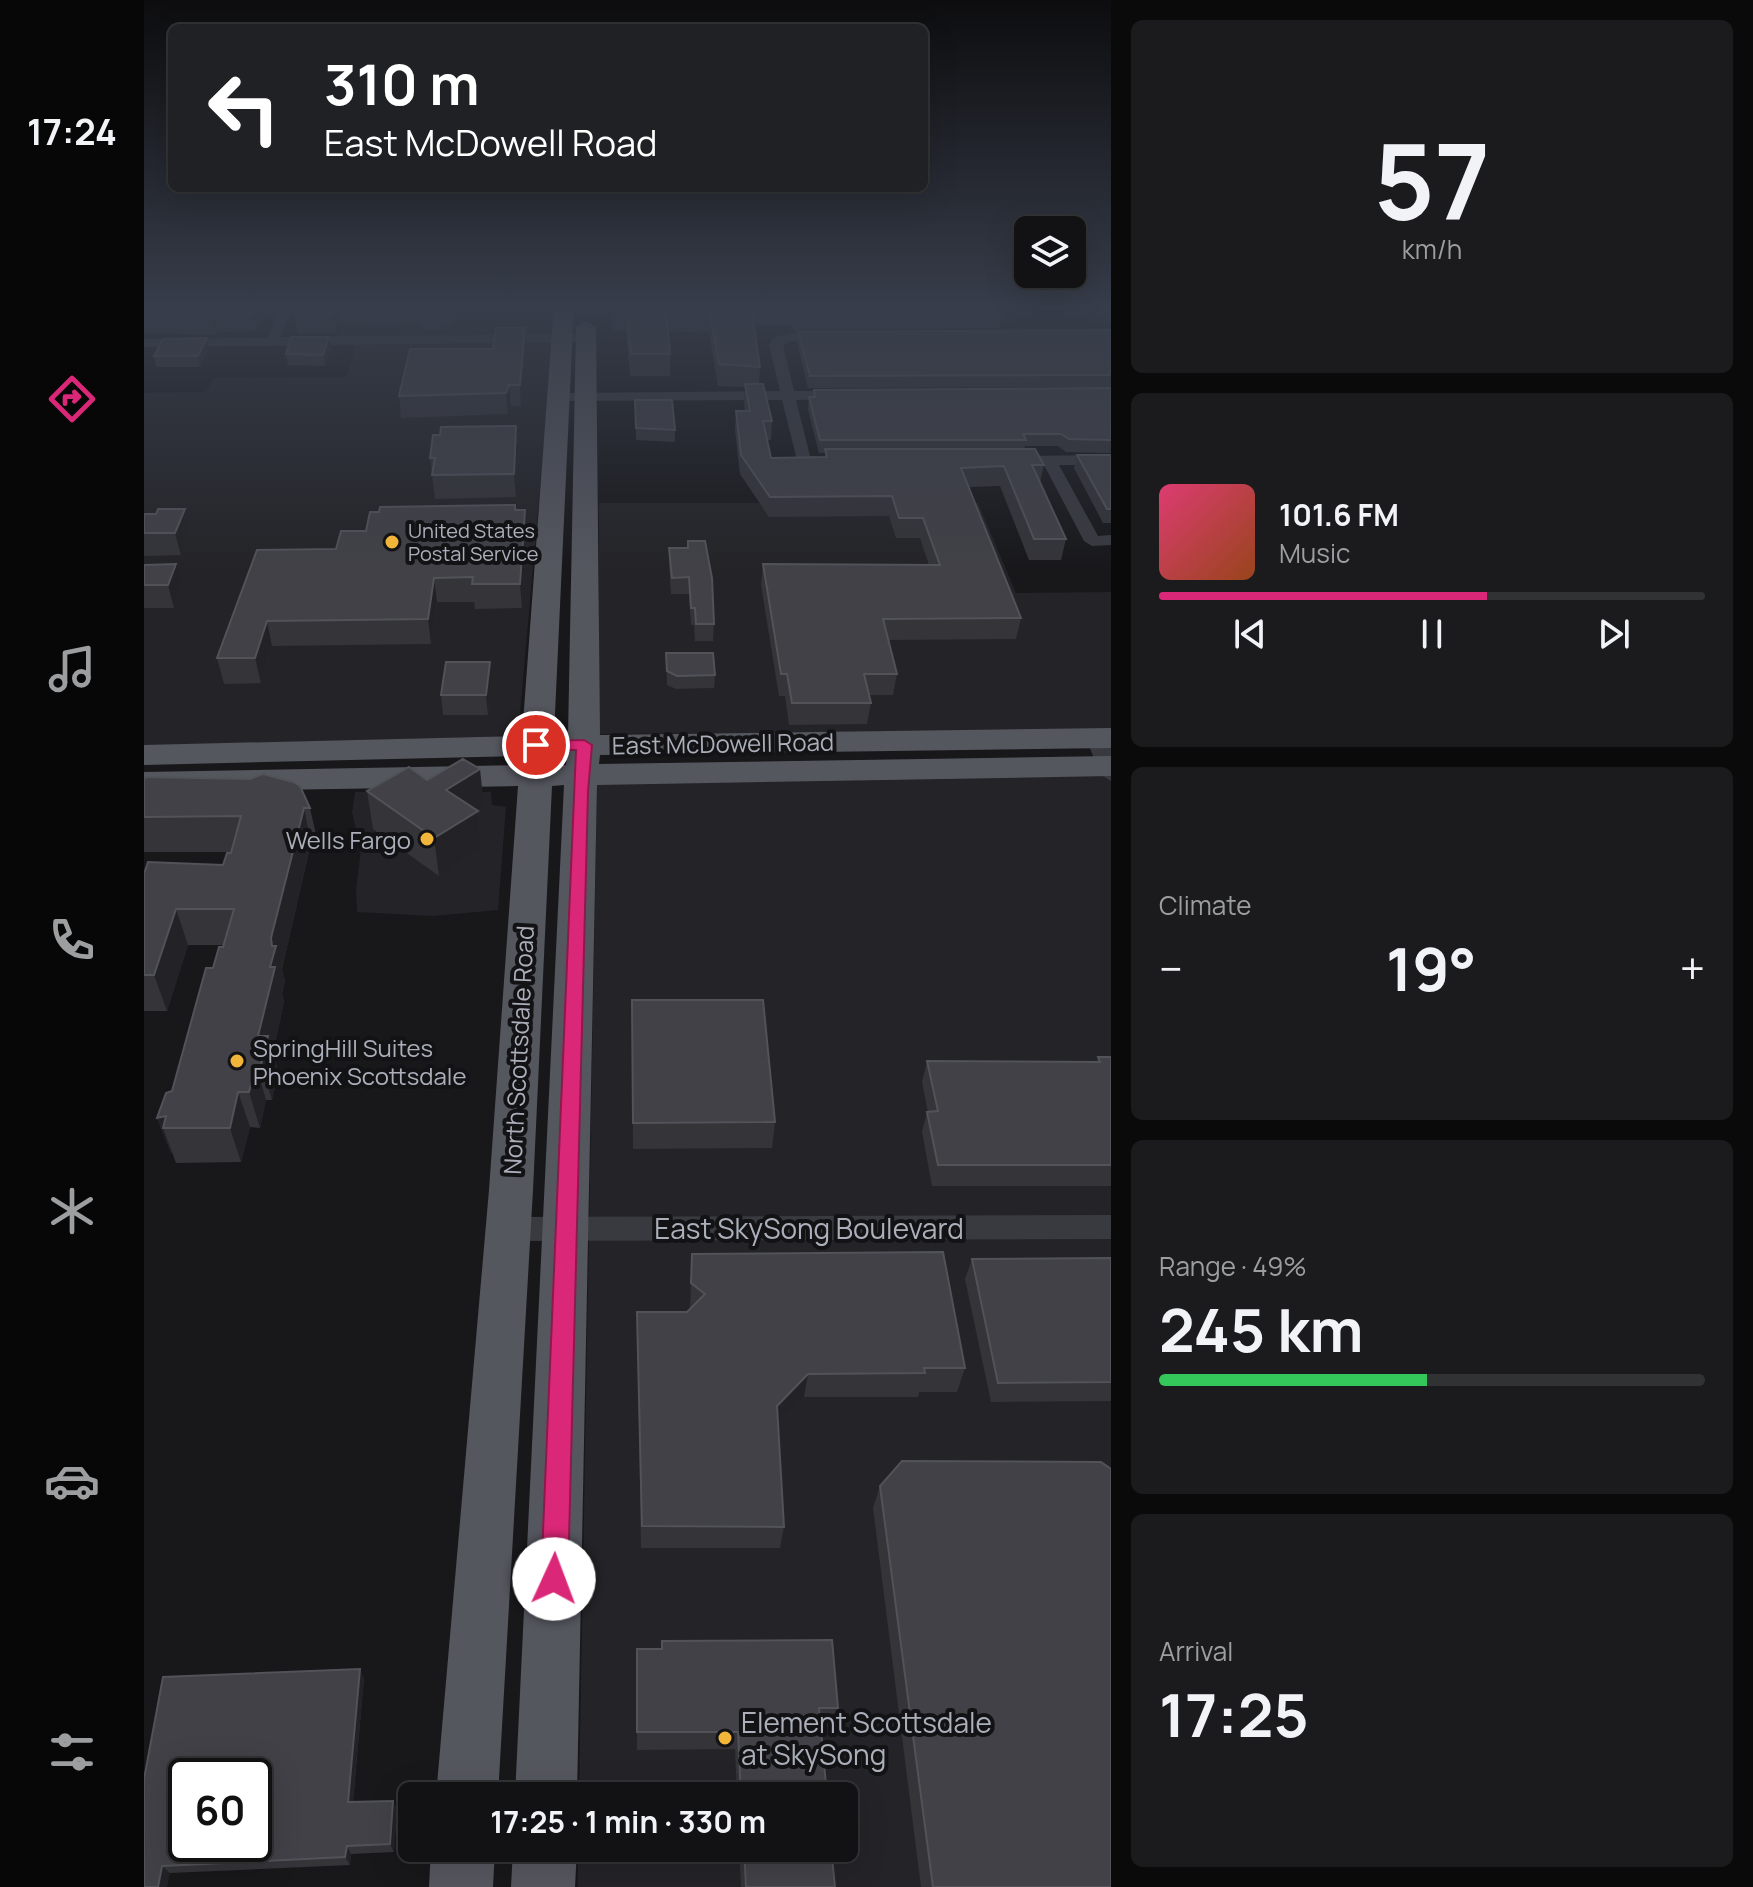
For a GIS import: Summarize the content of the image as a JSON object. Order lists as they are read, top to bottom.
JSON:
{
  "streets": {
    "main road": ["East McDowell Road", "North Scottsdale Road"],
    "street": ["East SkySong Boulevard"]
  },
  "crossings": [
    ["East McDowell Road", "North Scottsdale Road"],
    ["North Scottsdale Road", "East SkySong Boulevard"]
  ],
  "places": [
    "United States Postal Service",
    "Wells Fargo",
    "SpringHill Suites Phoenix Scottsdale",
    "Element Scottsdale at SkySong"
  ],
  "page": {
    "tabs": "17:24",
    "tile": [
      ["57", "km/h"],
      "Climate",
      ["Range · 49%", "245 km"],
      ["Arrival", "17:25"]
    ],
    "turn": ["310 m", "East McDowell Road"],
    "song": ["101.6 FM", "Music"],
    "heat": ["−", "19°", "+"],
    "limit": "60",
    "trip": "17:25 · 1 min · 330 m"
  }
}
